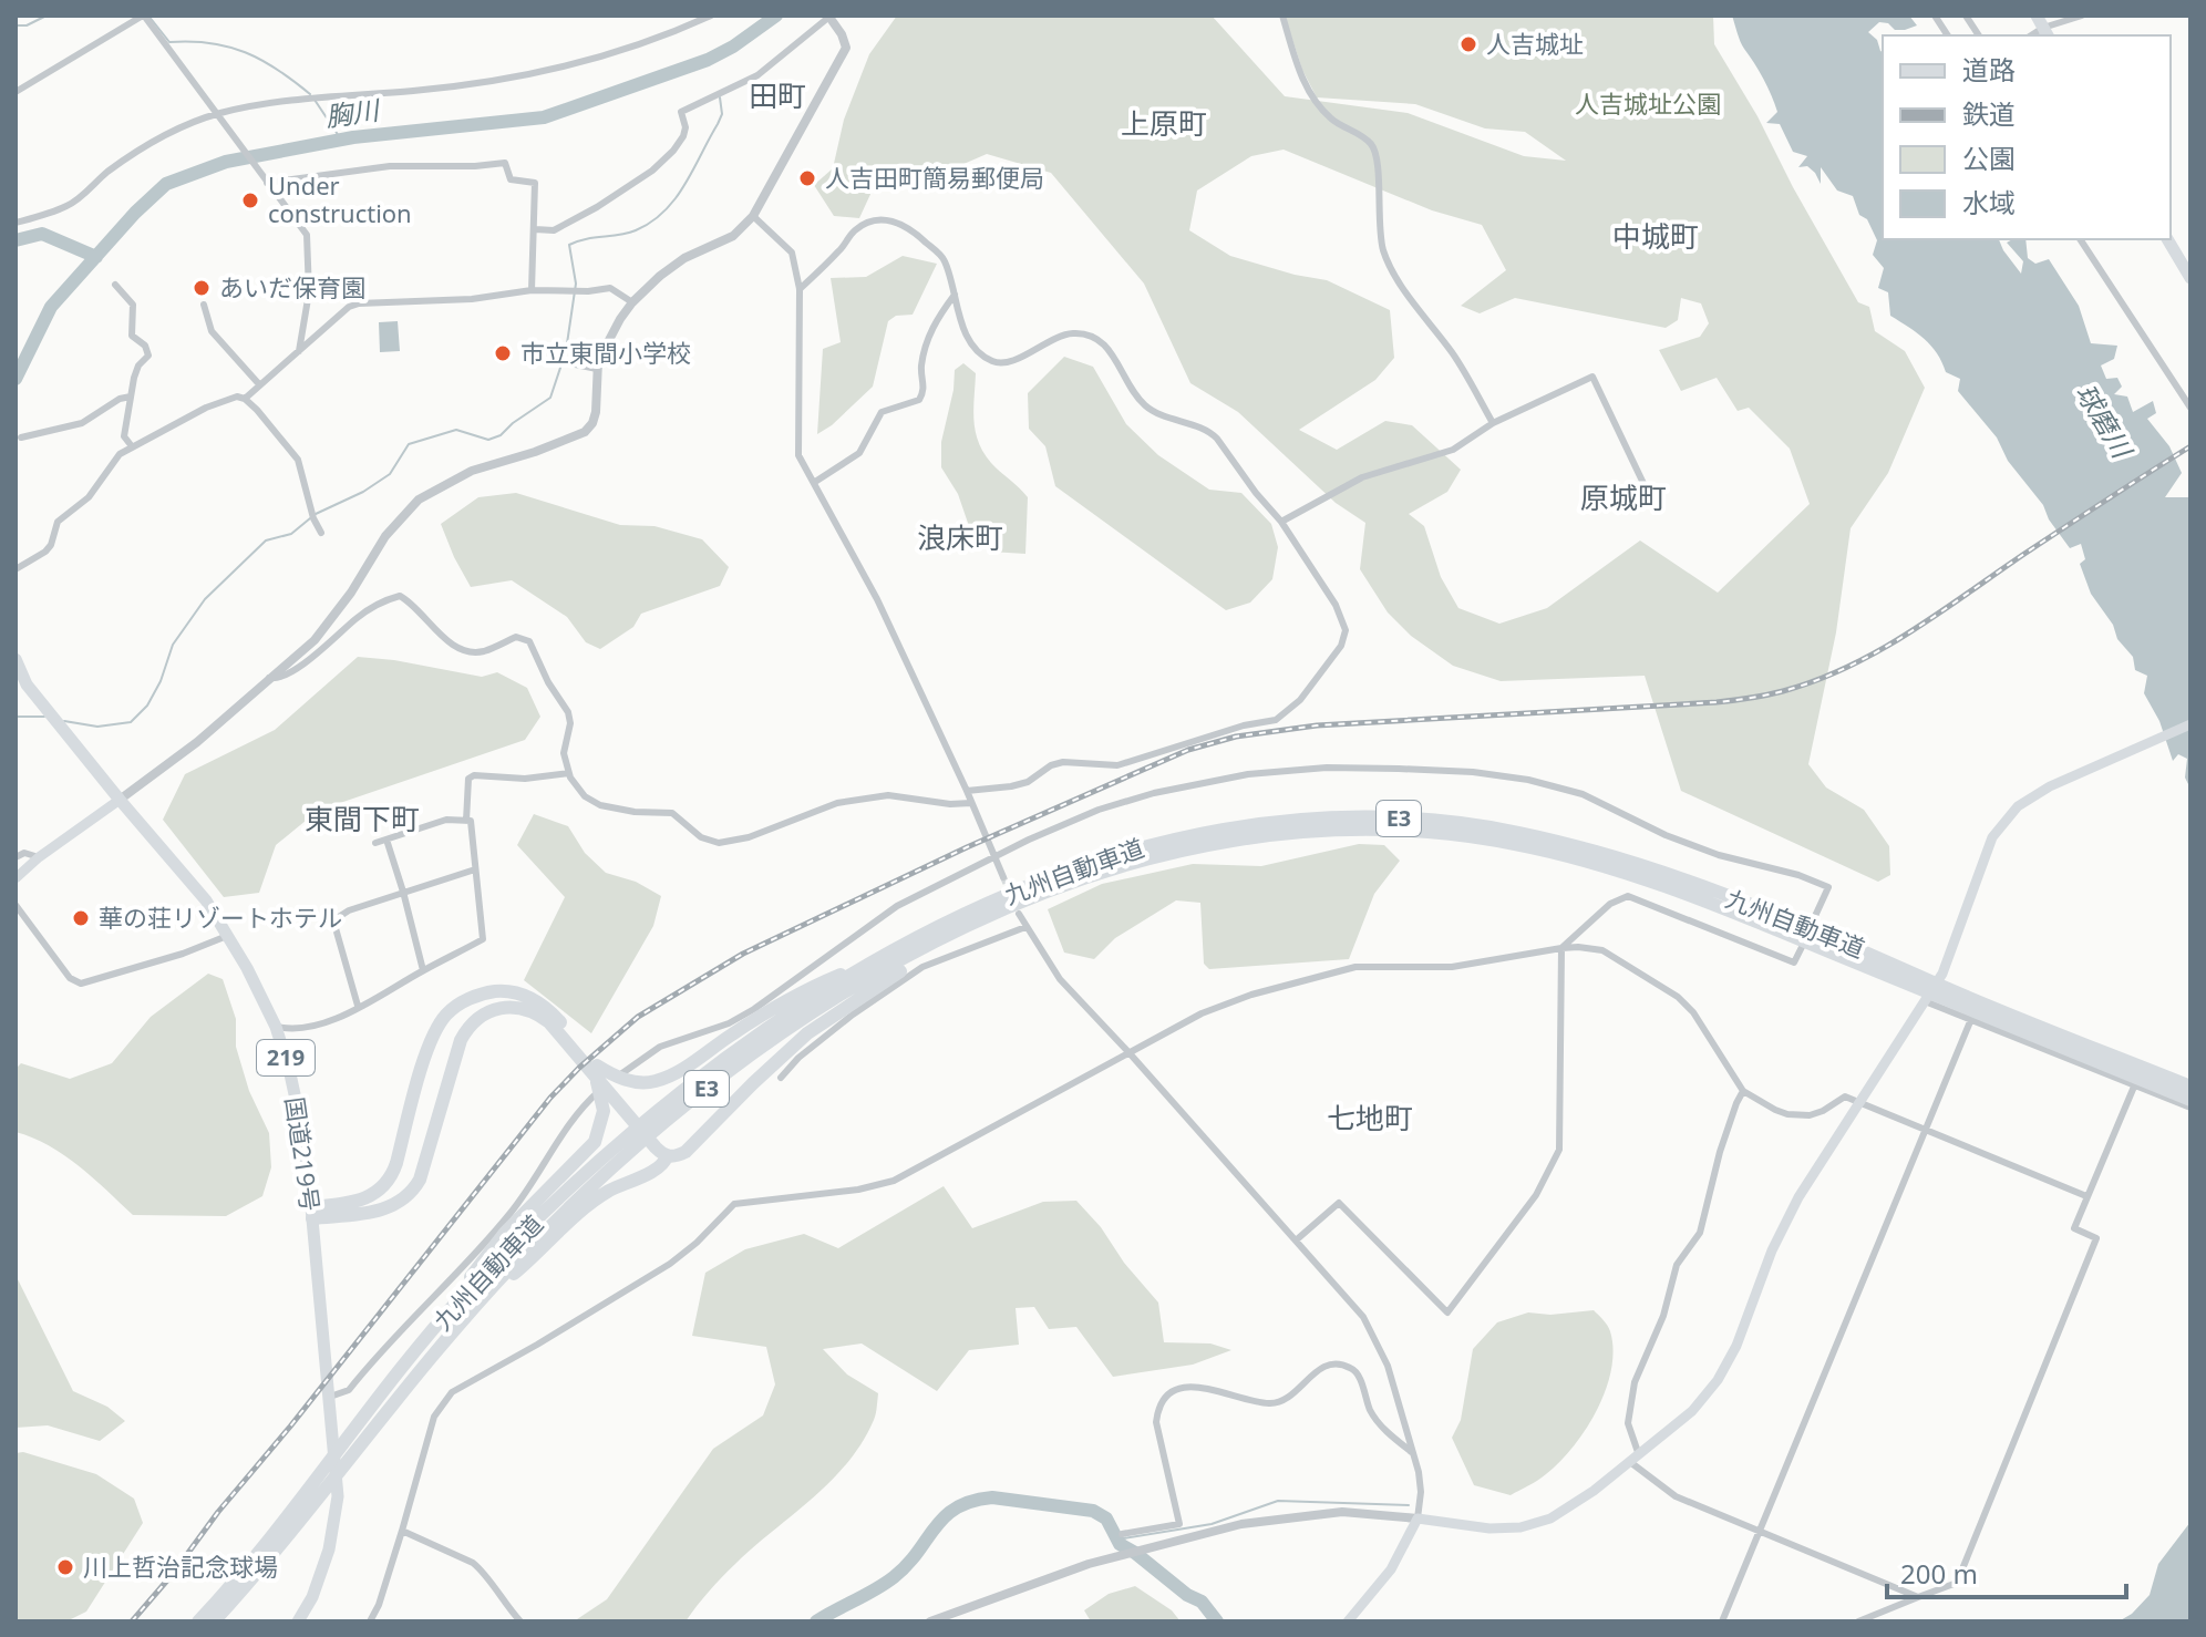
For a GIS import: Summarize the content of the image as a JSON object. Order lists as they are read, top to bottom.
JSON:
{
  "streets": {
    "highway": [
      "E3",
      "九州自動車道",
      "219",
      "国道219号"
    ]
  },
  "districts": [
    "田町",
    "上原町",
    "中城町",
    "原城町",
    "浪床町",
    "東間下町",
    "七地町"
  ],
  "water": ["胸川", "球磨川"],
  "parks": ["人吉城址公園"],
  "places": [
    "人吉城址",
    "人吉田町簡易郵便局",
    "Under construction",
    "あいだ保育園",
    "市立東間小学校",
    "華の荘リゾートホテル",
    "川上哲治記念球場"
  ],
  "legend": [
    "道路",
    "鉄道",
    "公園",
    "水域"
  ],
  "scale_bar": "200 m"
}
